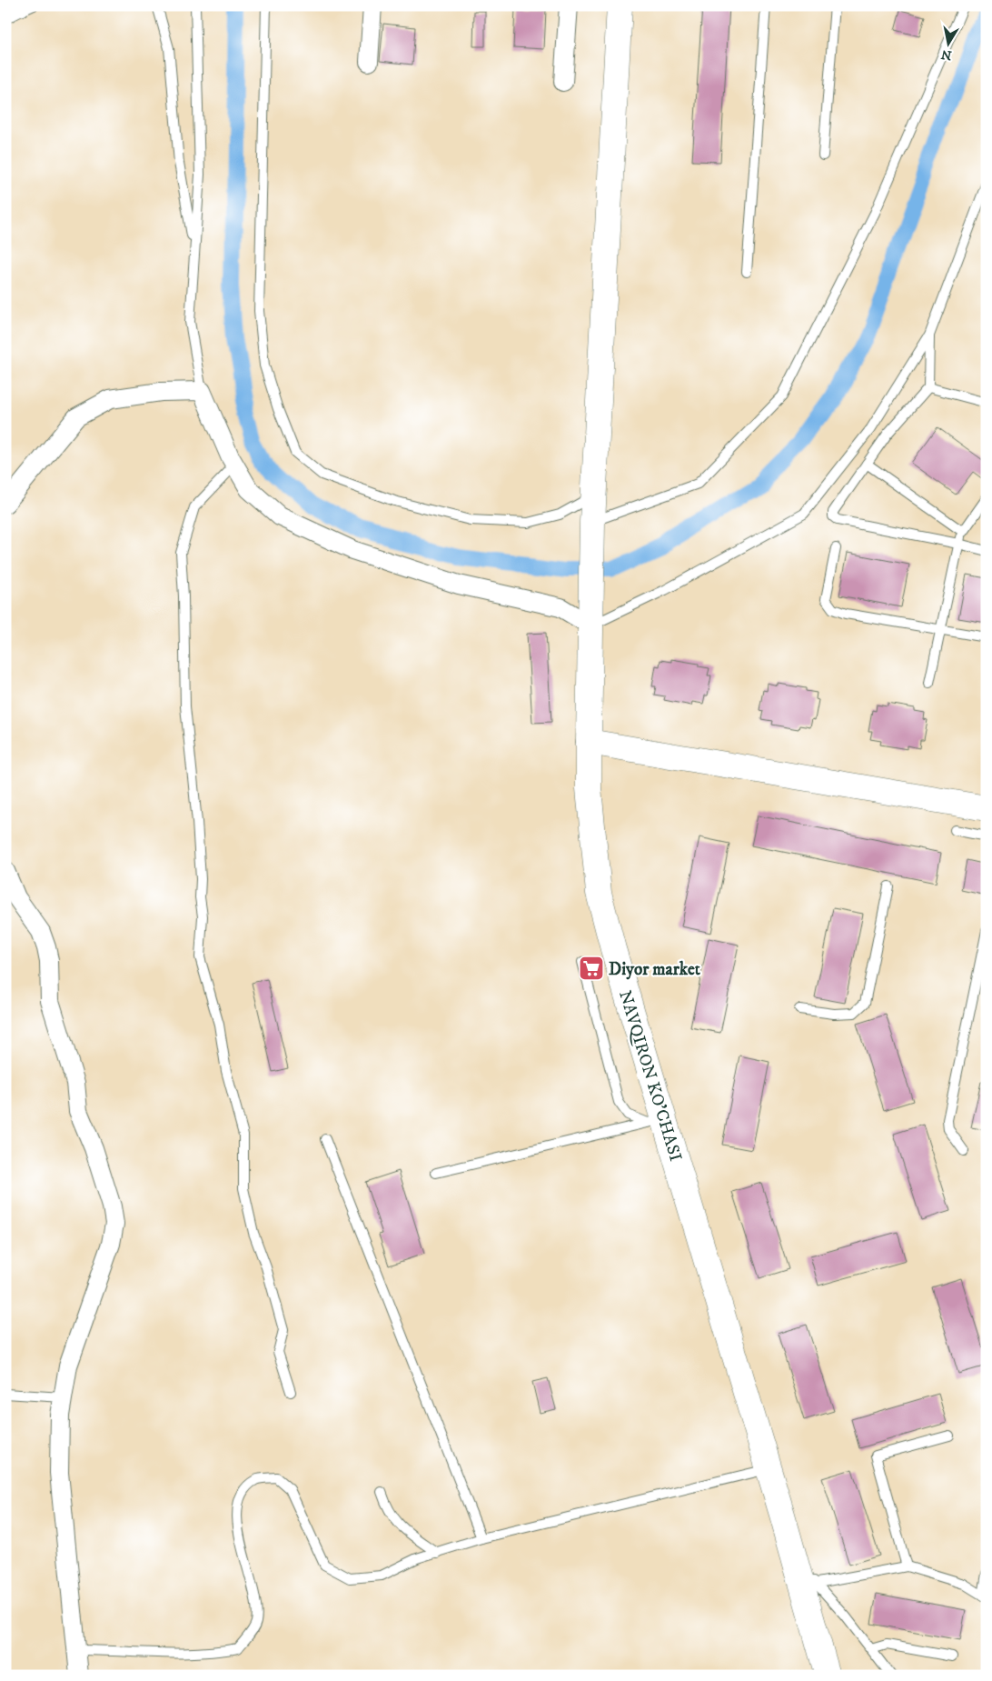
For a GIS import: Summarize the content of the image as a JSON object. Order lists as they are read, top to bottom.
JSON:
{
  "streets": {
    "main road": ["NAVQIRON KO'CHASI"]
  },
  "places": {
    "supermarket": ["Diyor market"]
  },
  "north": "bottom"
}
